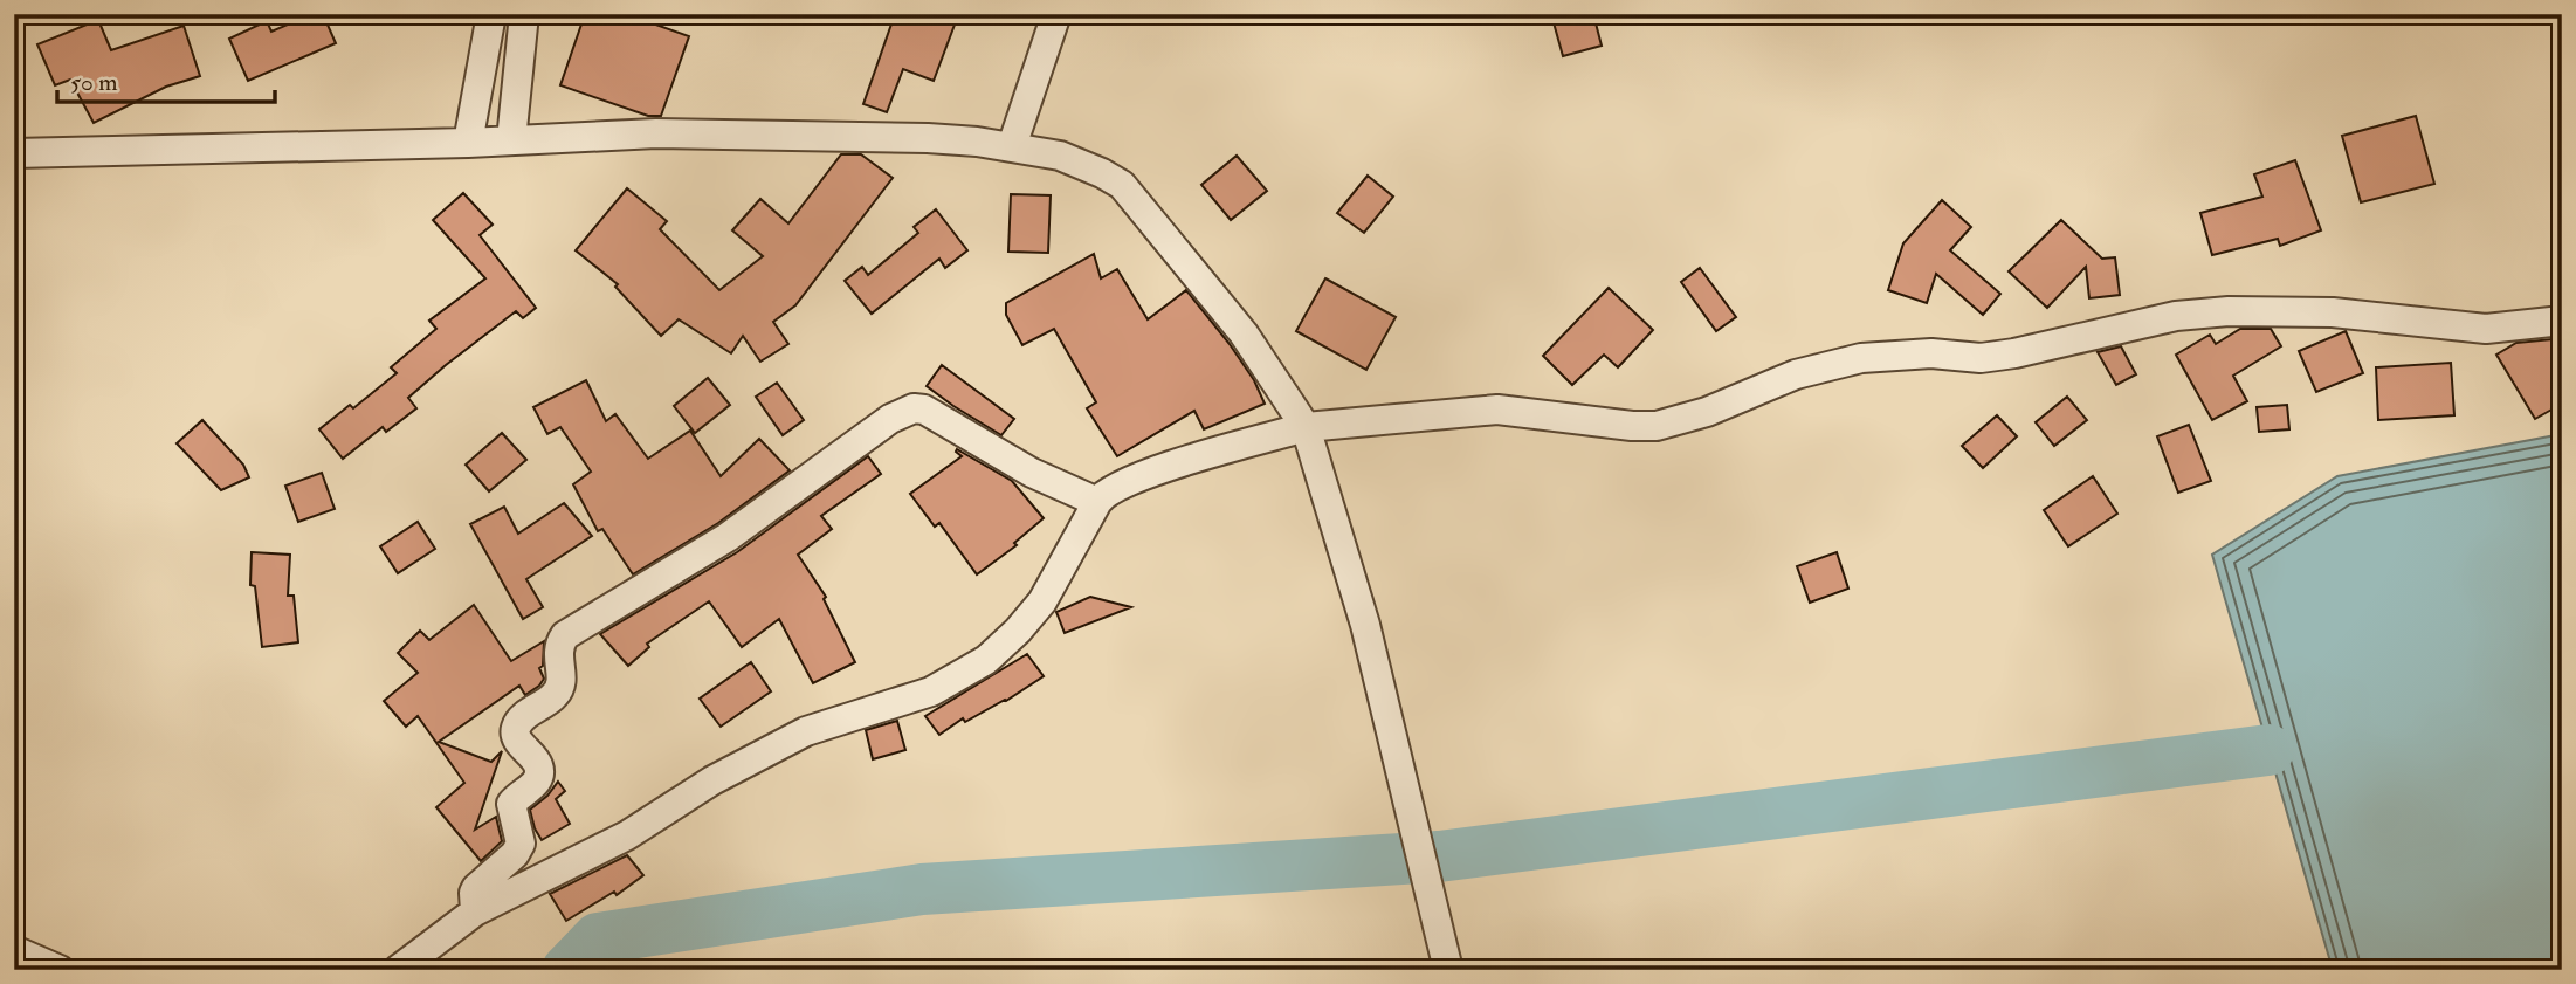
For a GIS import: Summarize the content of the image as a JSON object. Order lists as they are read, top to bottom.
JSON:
{
  "scale_bar": "50 m"
}
